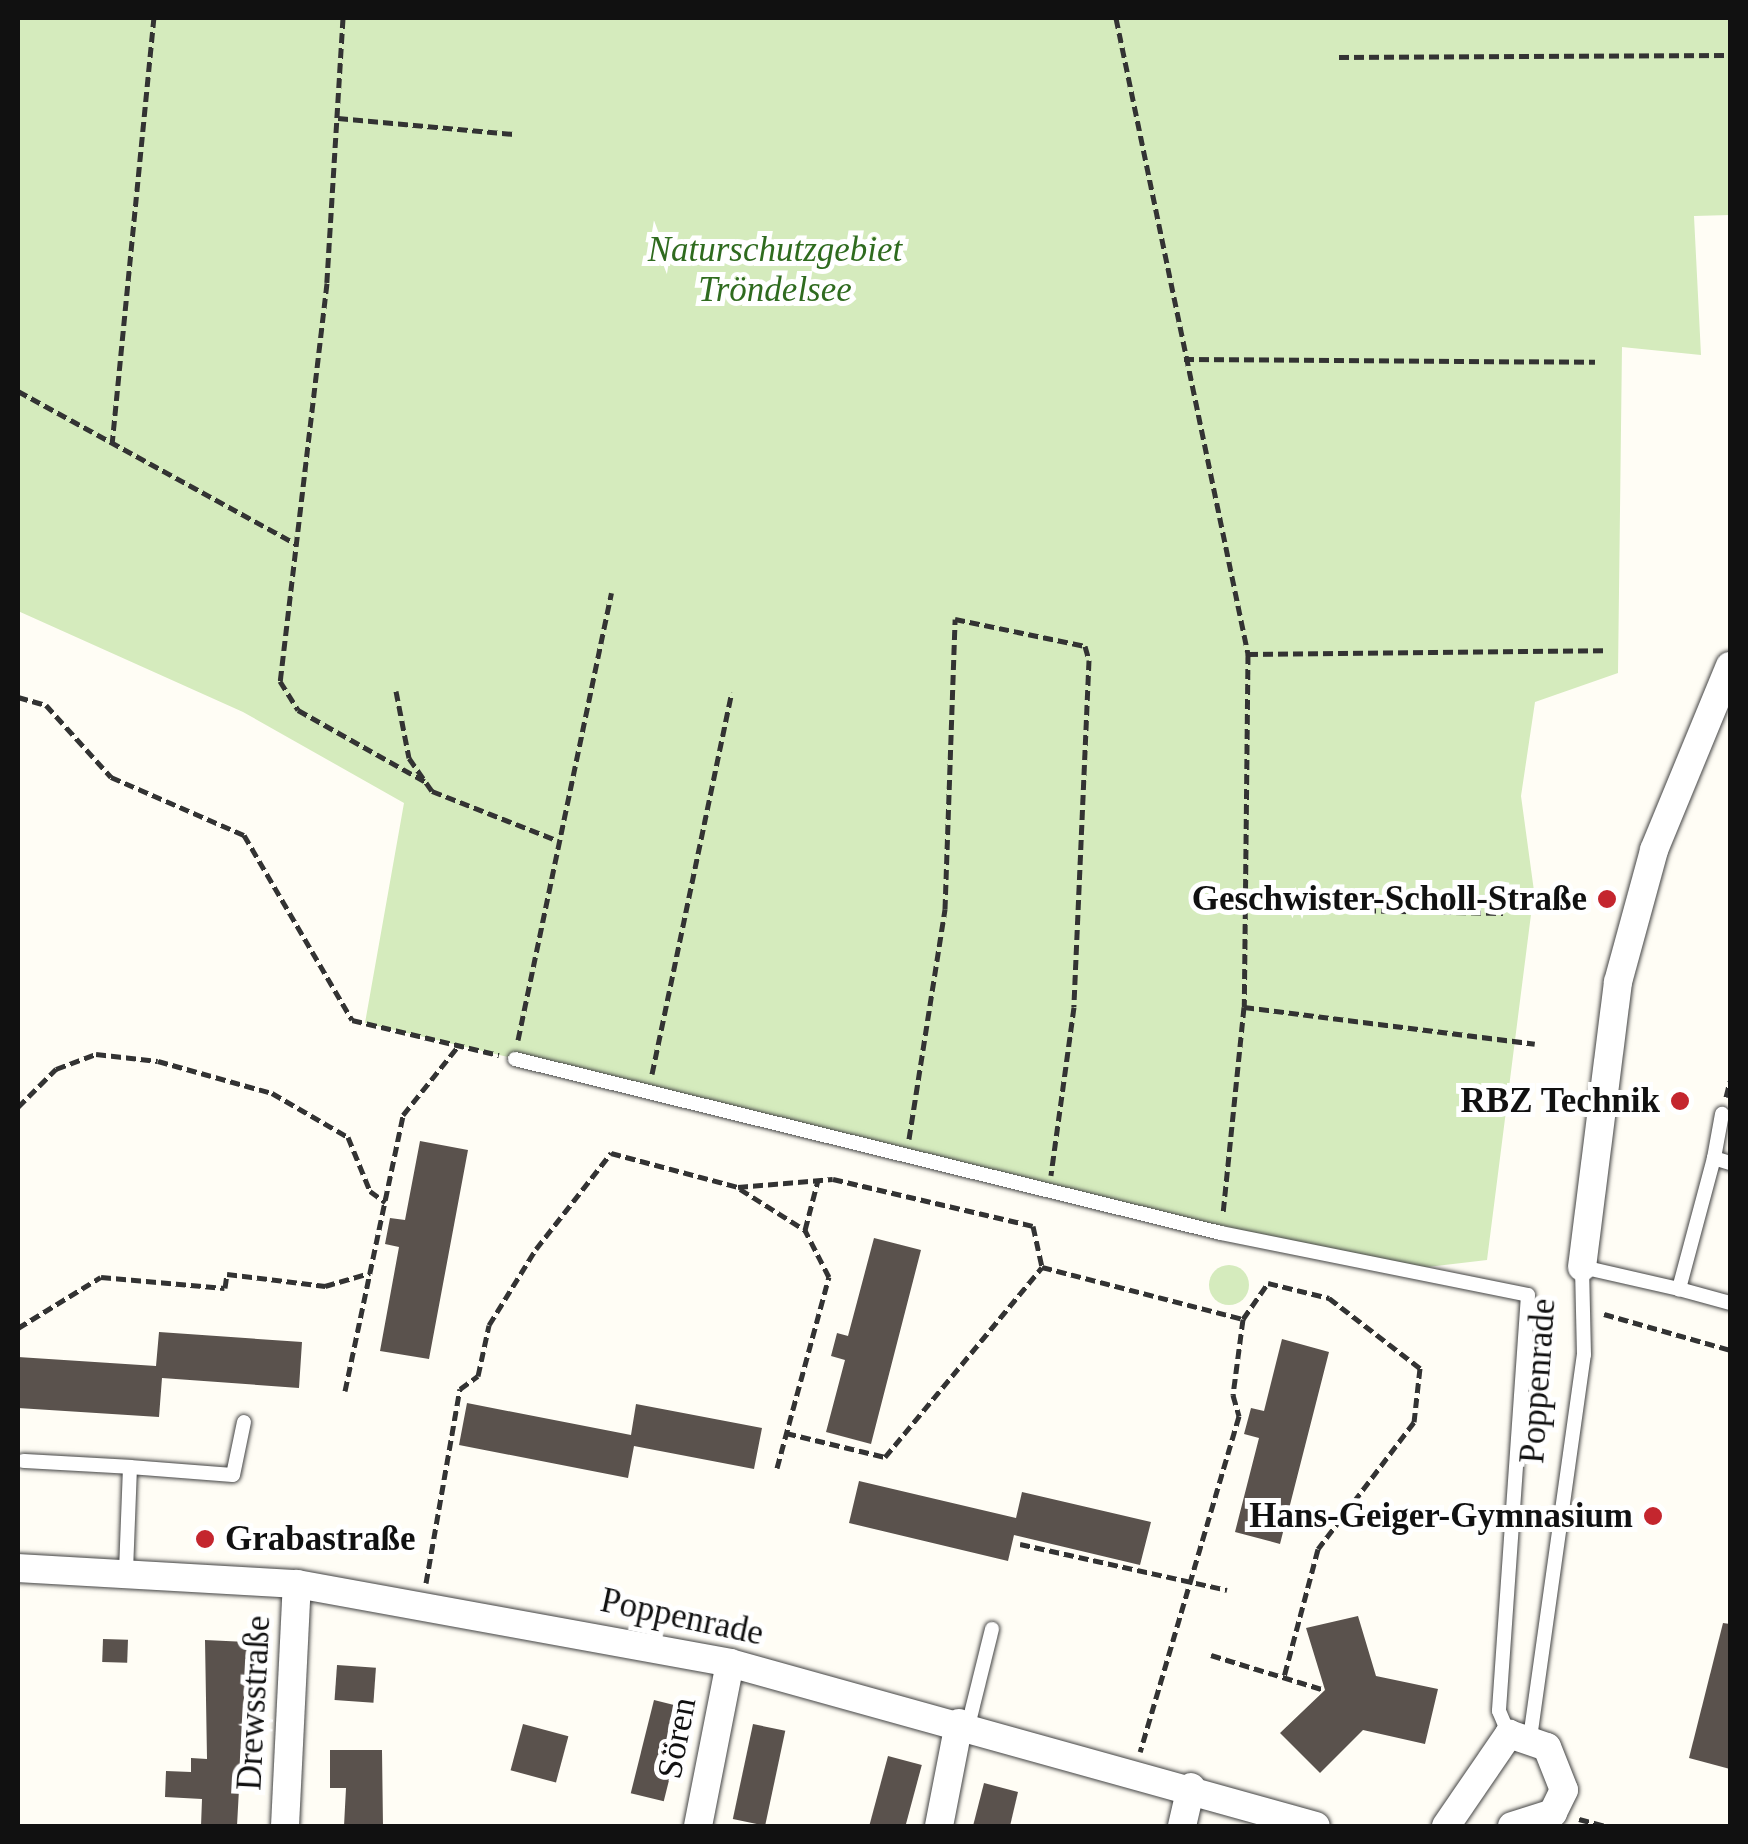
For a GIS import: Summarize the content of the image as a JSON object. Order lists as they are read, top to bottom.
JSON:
{
  "streets": {
    "street": ["Poppenrade", "Drewsstraße", "Sören"]
  },
  "crossings": [
    ["Poppenrade", "Drewsstraße"],
    ["Poppenrade", "Sören"]
  ],
  "parks": ["Naturschutzgebiet Tröndelsee"],
  "places": [
    "Geschwister-Scholl-Straße",
    "RBZ Technik",
    "Hans-Geiger-Gymnasium",
    "Grabastraße"
  ]
}
